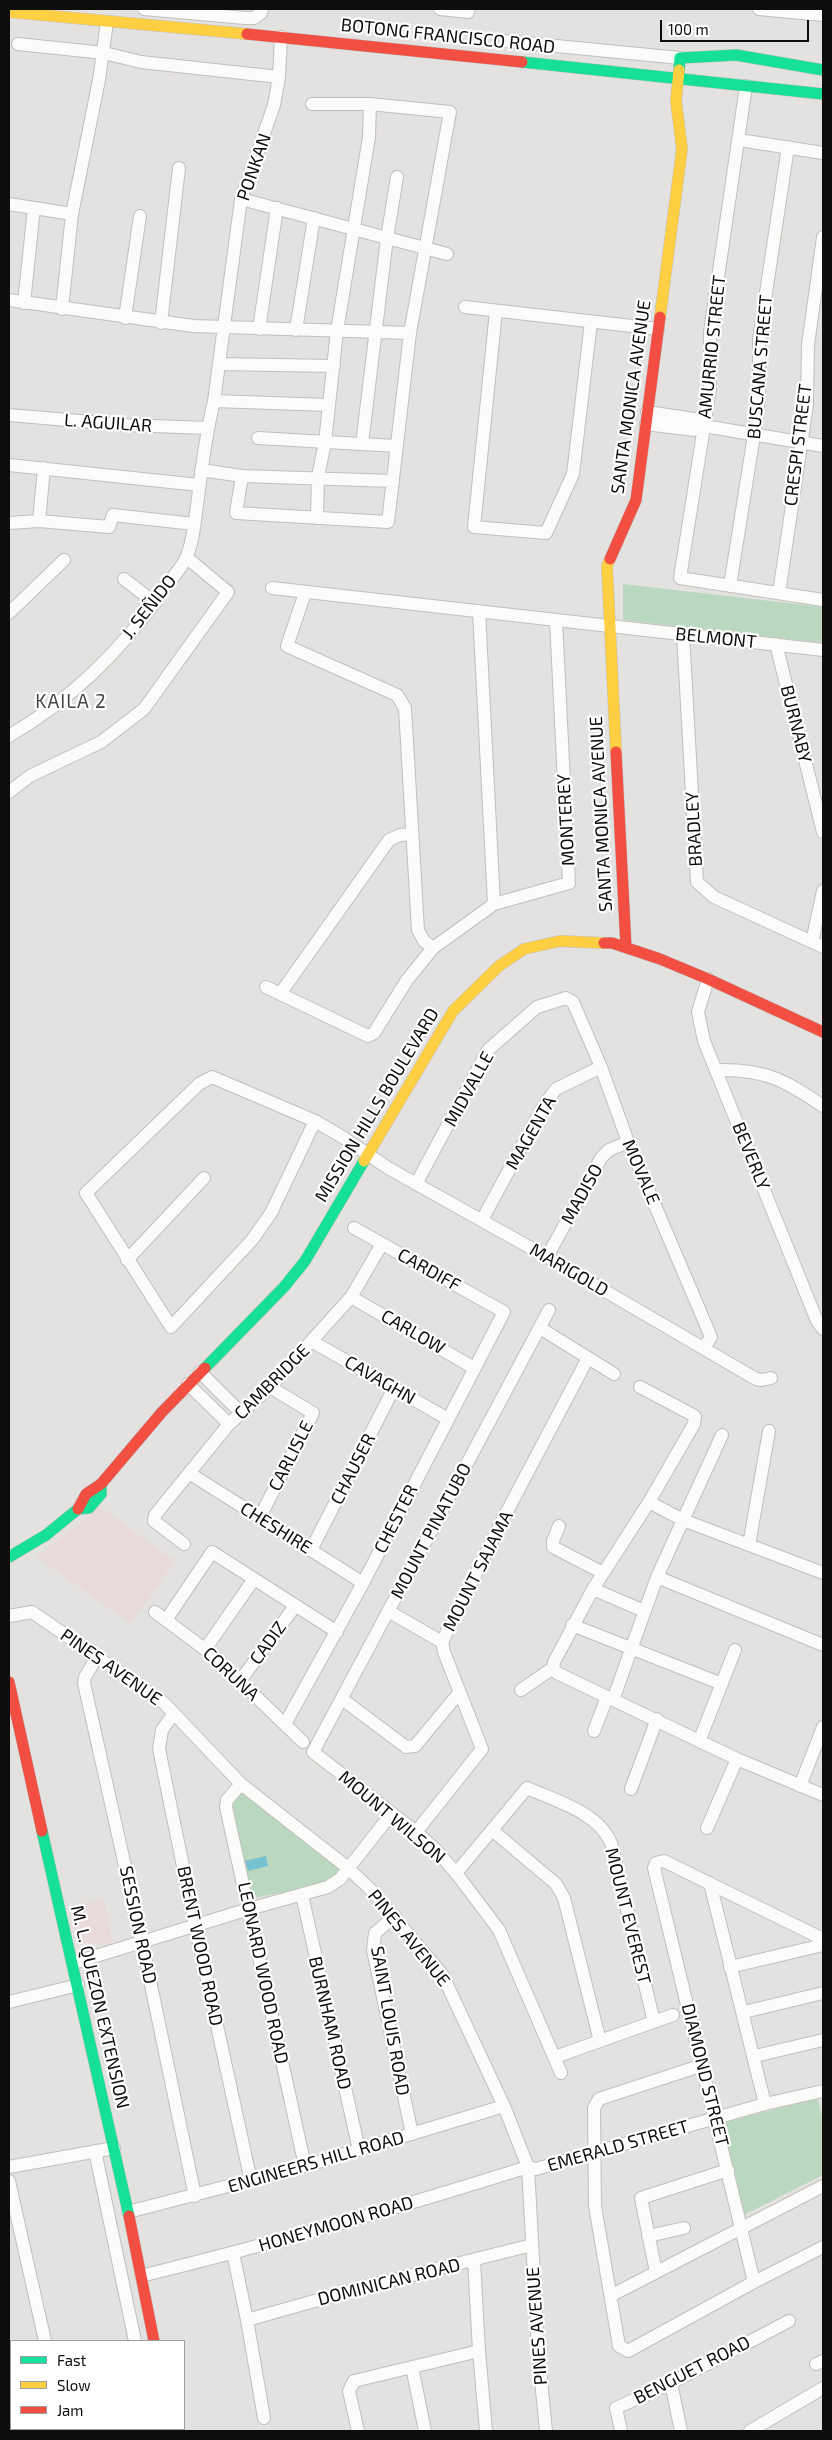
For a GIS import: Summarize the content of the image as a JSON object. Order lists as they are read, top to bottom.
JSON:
{
  "streets": {
    "street": [
      "BOTONG FRANCISCO ROAD",
      "PONKAN",
      "AMURRIO STREET",
      "BUSCANA STREET",
      "SANTA MONICA AVENUE",
      "L. AGUILAR",
      "CRESPI STREET",
      "J. SEÑIDO",
      "BELMONT",
      "BURNABY",
      "MONTEREY",
      "BRADLEY",
      "MIDVALLE",
      "MISSION HILLS BOULEVARD",
      "MAGENTA",
      "BEVERLY",
      "MOVALE",
      "MADISO",
      "CARDIFF",
      "MARIGOLD",
      "CARLOW",
      "CAVAGHN",
      "CAMBRIDGE",
      "CARLISLE",
      "CHAUSER",
      "CHESTER",
      "CHESHIRE",
      "MOUNT PINATUBO",
      "MOUNT SAJAMA",
      "CADIZ",
      "PINES AVENUE",
      "CORUNA",
      "MOUNT WILSON",
      "MOUNT EVEREST",
      "SESSION ROAD",
      "BRENT WOOD ROAD",
      "LEONARD WOOD ROAD",
      "M. L. QUEZON EXTENSION",
      "SAINT LOUIS ROAD",
      "BURNHAM ROAD",
      "DIAMOND STREET",
      "EMERALD STREET",
      "ENGINEERS HILL ROAD",
      "HONEYMOON ROAD",
      "DOMINICAN ROAD",
      "BENGUET ROAD"
    ]
  },
  "crossings": [
    ["BOTONG FRANCISCO ROAD", "PONKAN"],
    ["BOTONG FRANCISCO ROAD", "AMURRIO STREET"],
    ["BOTONG FRANCISCO ROAD", "SANTA MONICA AVENUE"],
    ["PONKAN", "J. SEÑIDO"],
    ["AMURRIO STREET", "BUSCANA STREET"],
    ["SANTA MONICA AVENUE", "BELMONT"],
    ["SANTA MONICA AVENUE", "MISSION HILLS BOULEVARD"],
    ["L. AGUILAR", "J. SEÑIDO"],
    ["BELMONT", "BURNABY"],
    ["BELMONT", "MONTEREY"],
    ["BELMONT", "BRADLEY"],
    ["MIDVALLE", "MOVALE"],
    ["MIDVALLE", "MARIGOLD"],
    ["MISSION HILLS BOULEVARD", "BEVERLY"],
    ["MISSION HILLS BOULEVARD", "MARIGOLD"],
    ["MAGENTA", "MOVALE"],
    ["MAGENTA", "MARIGOLD"],
    ["MOVALE", "MADISO"],
    ["MOVALE", "MARIGOLD"],
    ["MADISO", "MARIGOLD"],
    ["CARDIFF", "CAMBRIDGE"],
    ["CARDIFF", "CHESTER"],
    ["CARLOW", "CAMBRIDGE"],
    ["CARLOW", "CHESTER"],
    ["CAVAGHN", "CAMBRIDGE"],
    ["CAVAGHN", "CHAUSER"],
    ["CAVAGHN", "CHESTER"],
    ["CAMBRIDGE", "CARLISLE"],
    ["CAMBRIDGE", "CHESHIRE"],
    ["CARLISLE", "CHESHIRE"],
    ["CHAUSER", "CHESHIRE"],
    ["CHESTER", "CHESHIRE"],
    ["CHESTER", "CORUNA"],
    ["MOUNT PINATUBO", "MOUNT WILSON"],
    ["MOUNT SAJAMA", "MOUNT WILSON"],
    ["CADIZ", "CORUNA"],
    ["PINES AVENUE", "SESSION ROAD"],
    ["PINES AVENUE", "BRENT WOOD ROAD"],
    ["PINES AVENUE", "LEONARD WOOD ROAD"],
    ["PINES AVENUE", "SAINT LOUIS ROAD"],
    ["PINES AVENUE", "EMERALD STREET"],
    ["PINES AVENUE", "ENGINEERS HILL ROAD"],
    ["PINES AVENUE", "HONEYMOON ROAD"],
    ["PINES AVENUE", "DOMINICAN ROAD"],
    ["MOUNT WILSON", "MOUNT EVEREST"],
    ["SESSION ROAD", "ENGINEERS HILL ROAD"],
    ["BRENT WOOD ROAD", "ENGINEERS HILL ROAD"],
    ["LEONARD WOOD ROAD", "ENGINEERS HILL ROAD"],
    ["M. L. QUEZON EXTENSION", "ENGINEERS HILL ROAD"],
    ["M. L. QUEZON EXTENSION", "HONEYMOON ROAD"],
    ["SAINT LOUIS ROAD", "ENGINEERS HILL ROAD"],
    ["BURNHAM ROAD", "ENGINEERS HILL ROAD"],
    ["DIAMOND STREET", "EMERALD STREET"],
    ["EMERALD STREET", "HONEYMOON ROAD"]
  ],
  "districts": ["KAILA 2"],
  "legend": ["Fast", "Slow", "Jam"],
  "scale_bar": "100 m"
}
